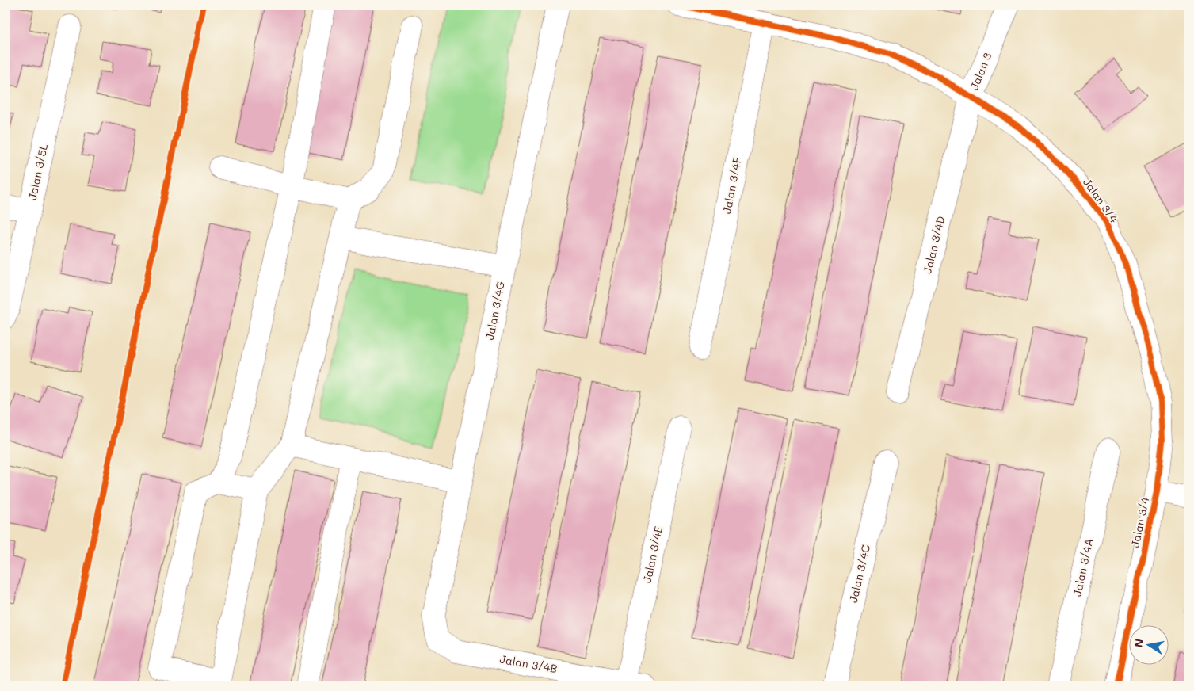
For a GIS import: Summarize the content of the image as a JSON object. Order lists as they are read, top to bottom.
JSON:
{
  "streets": {
    "street": [
      "Jalan 3",
      "Jalan 3/5L",
      "Jalan 3/4F",
      "Jalan 3/4",
      "Jalan 3/4D",
      "Jalan 3/4G",
      "Jalan 3/4E",
      "Jalan 3/4A",
      "Jalan 3/4C",
      "Jalan 3/4B"
    ]
  },
  "crossings": [
    ["Jalan 3", "Jalan 3/4"],
    ["Jalan 3", "Jalan 3/4D"],
    ["Jalan 3/4F", "Jalan 3/4"],
    ["Jalan 3/4", "Jalan 3/4D"],
    ["Jalan 3/4G", "Jalan 3/4B"],
    ["Jalan 3/4E", "Jalan 3/4B"]
  ],
  "north": "left"
}
